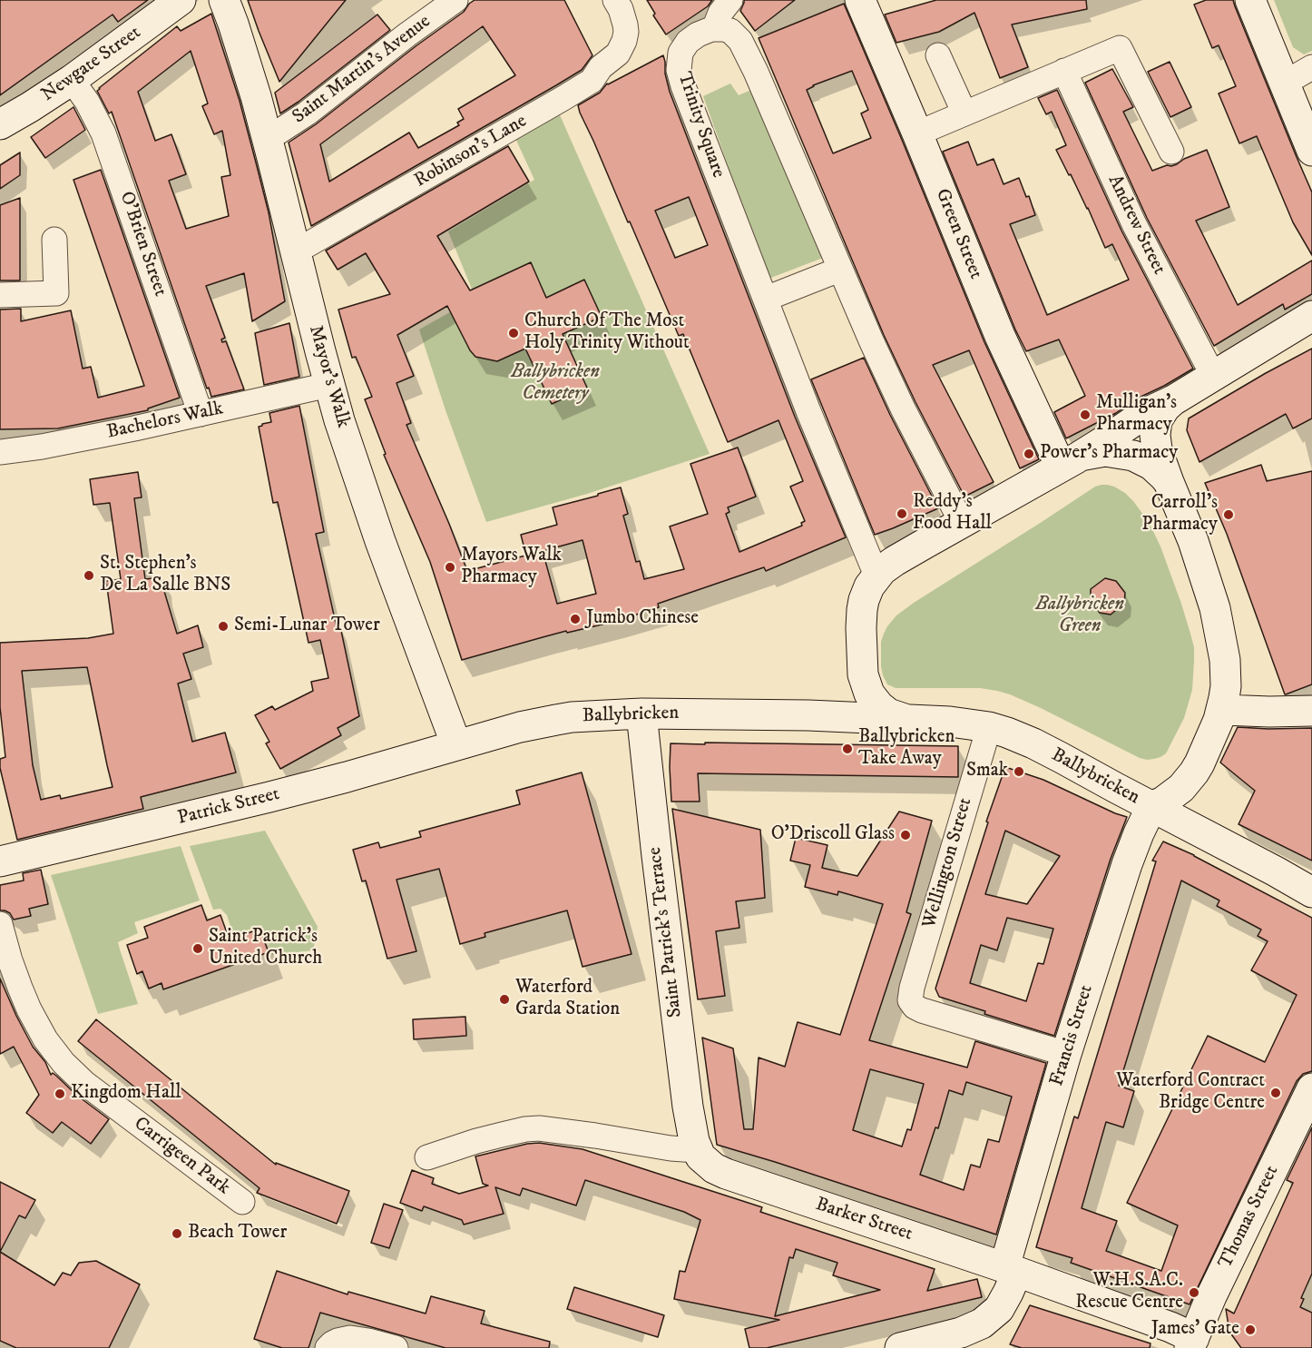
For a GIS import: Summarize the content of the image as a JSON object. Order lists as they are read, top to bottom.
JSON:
{
  "streets": {
    "street": [
      "Newgate Street",
      "Saint Martin's Avenue",
      "Trinity Square",
      "Robinson's Lane",
      "Andrew Street",
      "Green Street",
      "O'Brien Street",
      "Mayor's Walk",
      "Bachelors Walk",
      "Ballybricken",
      "Patrick Street",
      "Wellington Street",
      "Saint Patrick's Terrace",
      "Francis Street",
      "Carrigeen Park",
      "Thomas Street",
      "Barker Street"
    ]
  },
  "crossings": [
    ["Newgate Street", "O'Brien Street"],
    ["Saint Martin's Avenue", "Mayor's Walk"],
    ["Trinity Square", "Ballybricken"],
    ["Robinson's Lane", "Mayor's Walk"],
    ["Andrew Street", "Ballybricken"],
    ["Green Street", "Ballybricken"],
    ["O'Brien Street", "Bachelors Walk"],
    ["Mayor's Walk", "Bachelors Walk"],
    ["Mayor's Walk", "Ballybricken"],
    ["Mayor's Walk", "Patrick Street"],
    ["Ballybricken", "Patrick Street"],
    ["Ballybricken", "Wellington Street"],
    ["Ballybricken", "Saint Patrick's Terrace"],
    ["Ballybricken", "Francis Street"],
    ["Wellington Street", "Francis Street"],
    ["Saint Patrick's Terrace", "Barker Street"],
    ["Francis Street", "Barker Street"],
    ["Thomas Street", "Barker Street"]
  ],
  "parks": ["Ballybricken Cemetery", "Ballybricken Green"],
  "places": [
    "Church Of The Most Holy Trinity Without",
    "Mulligan's Pharmacy",
    "Power's Pharmacy",
    "Reddy's Food Hall",
    "Carroll's Pharmacy",
    "Mayors Walk Pharmacy",
    "St. Stephen's De La Salle BNS",
    "Jumbo Chinese",
    "Semi-Lunar Tower",
    "Ballybricken Take Away",
    "Smak",
    "O’Driscoll Glass",
    "Saint Patrick's United Church",
    "Waterford Garda Station",
    "Waterford Contract Bridge Centre",
    "Kingdom Hall",
    "Beach Tower",
    "W.H.S.A.C. Rescue Centre",
    "James' Gate"
  ]
}
